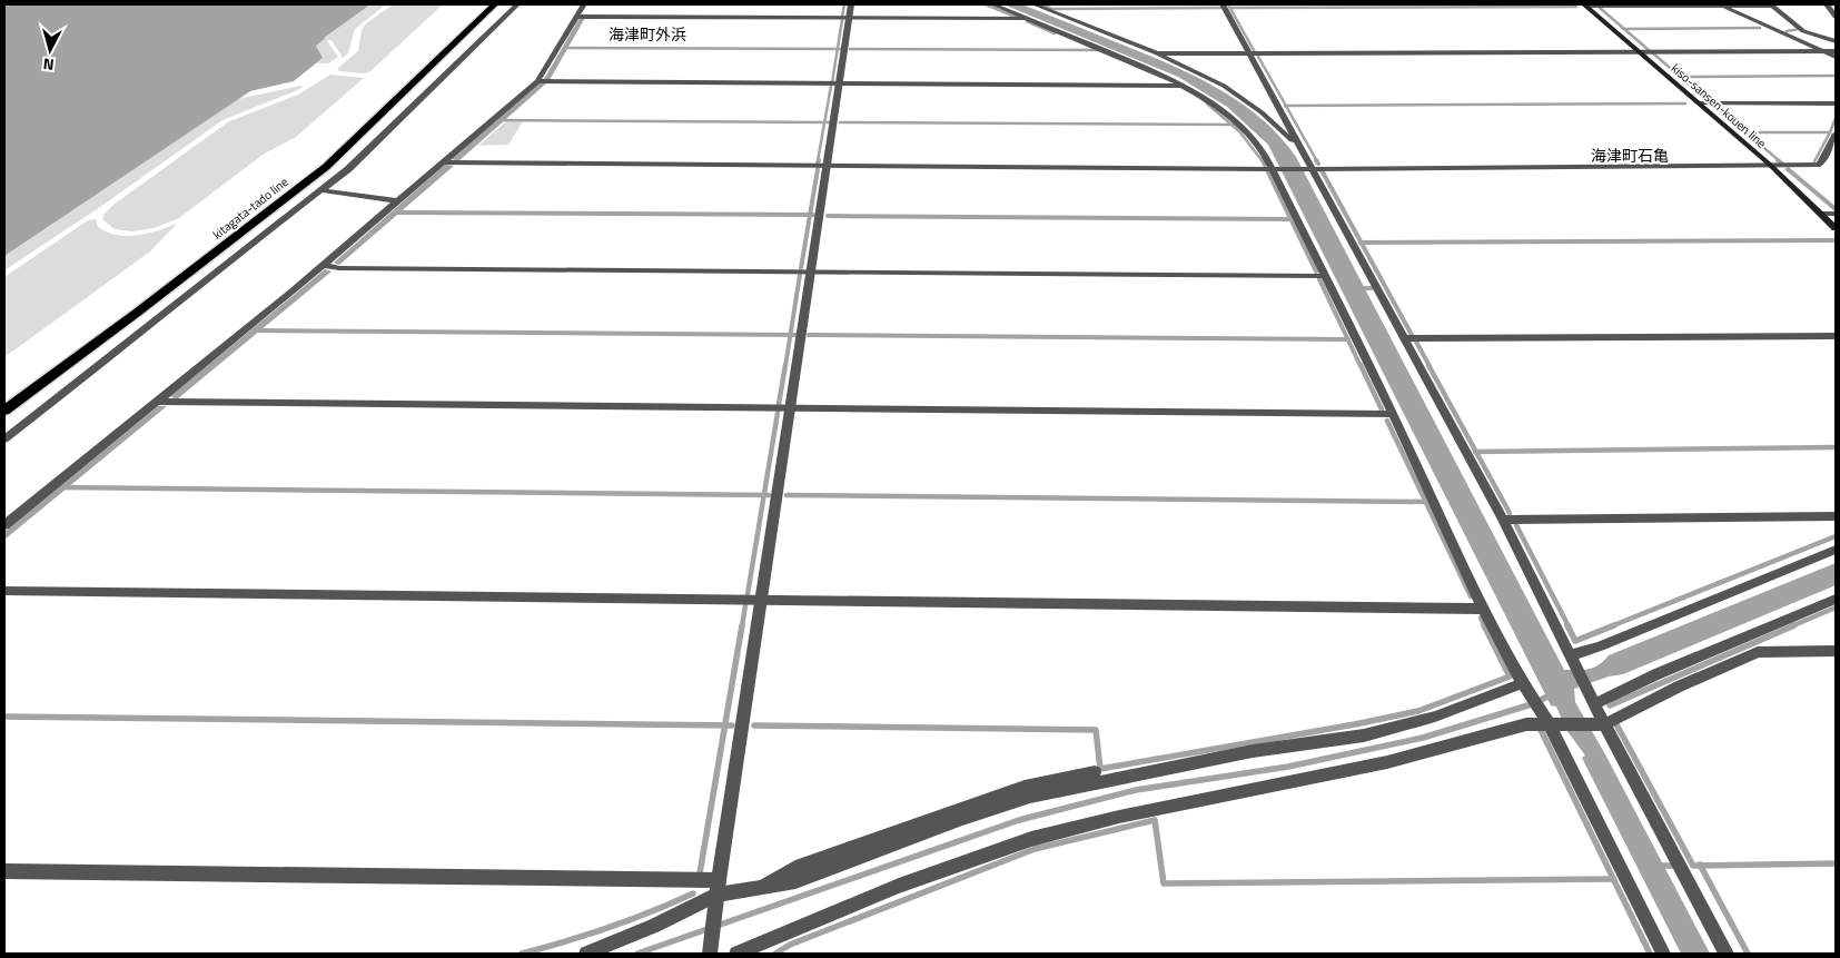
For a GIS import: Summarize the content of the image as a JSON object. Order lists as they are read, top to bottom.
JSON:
{
  "streets": {
    "main road": ["kiso-sansen-kouen line", "kitagata-tado line"]
  },
  "districts": ["海津町外浜", "海津町石亀"],
  "north": "bottom"
}
